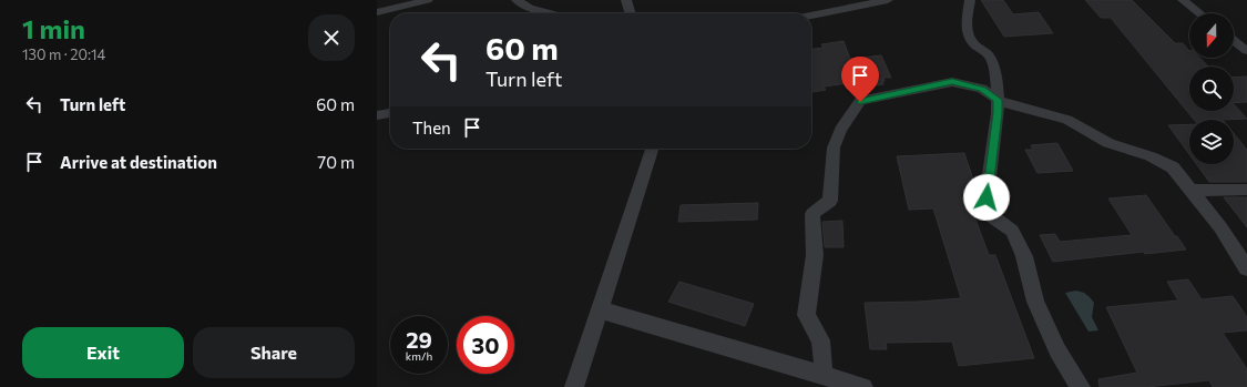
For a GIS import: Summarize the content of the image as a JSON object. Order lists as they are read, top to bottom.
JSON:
{
  "north": "bottom",
  "page": {
    "heading": ["1 min", "130 m · 20:14"],
    "turn": ["60 m", "Turn left"],
    "list": [
      {
        "name": "Turn left",
        "value": "60 m"
      },
      {
        "name": "Arrive at destination",
        "value": "70 m"
      }
    ],
    "then": "Then",
    "speed": "29 km/h",
    "limit": "30",
    "buttons": ["Exit", "Share"]
  }
}
